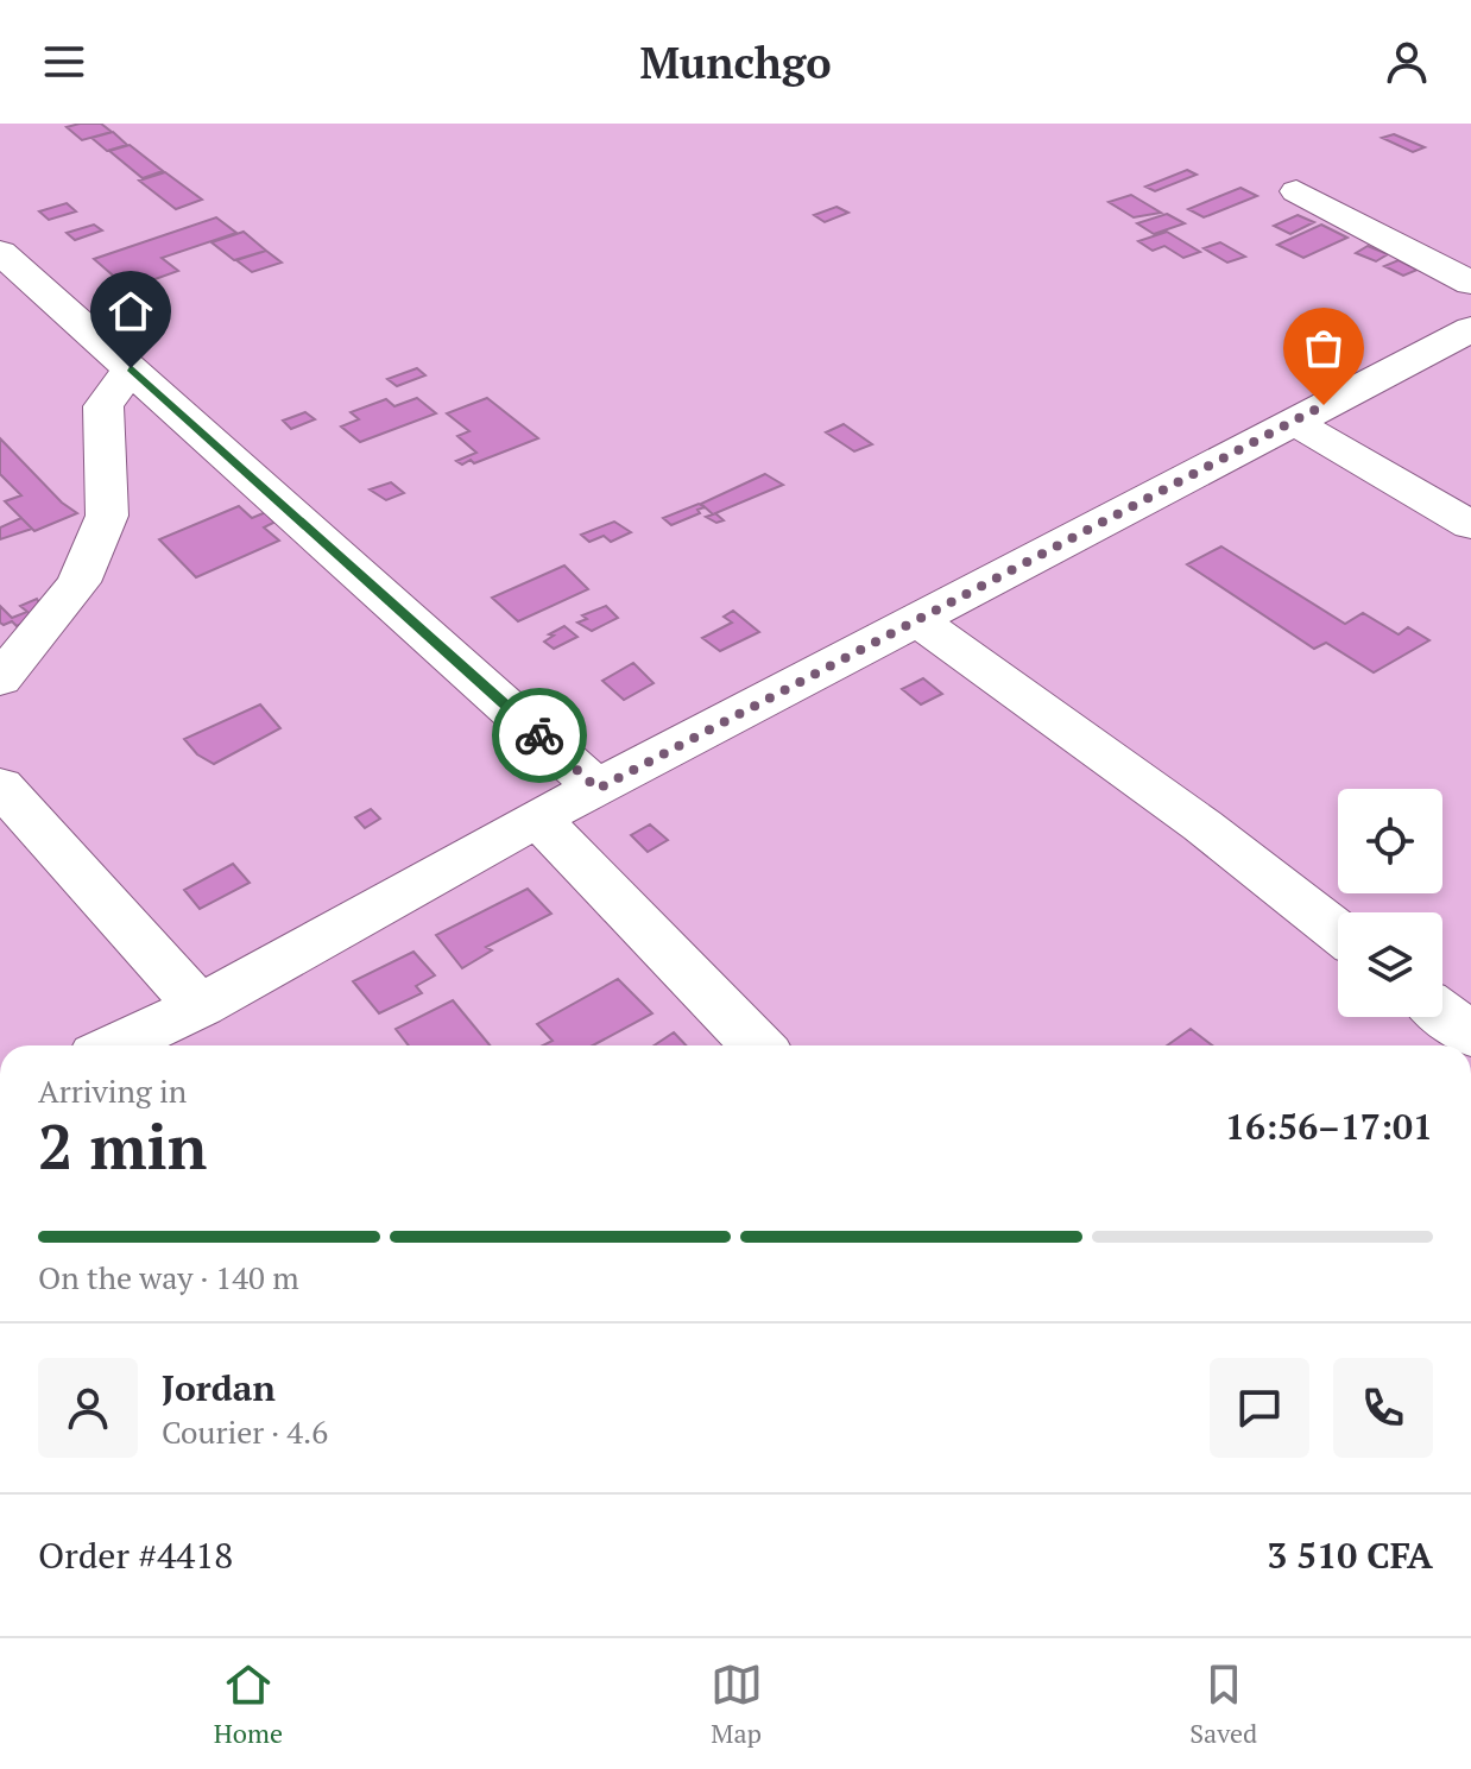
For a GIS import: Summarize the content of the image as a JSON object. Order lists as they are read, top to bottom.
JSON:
{
  "page": {
    "header": "Munchgo",
    "heading": ["2 min", "Arriving in", "16:56–17:01"],
    "panel": [
      "Jordan",
      "Courier · 4.6",
      "Order #4418",
      "3 510 CFA"
    ],
    "bar": "On the way · 140 m",
    "tabs": ["Home", "Map", "Saved"]
  }
}
